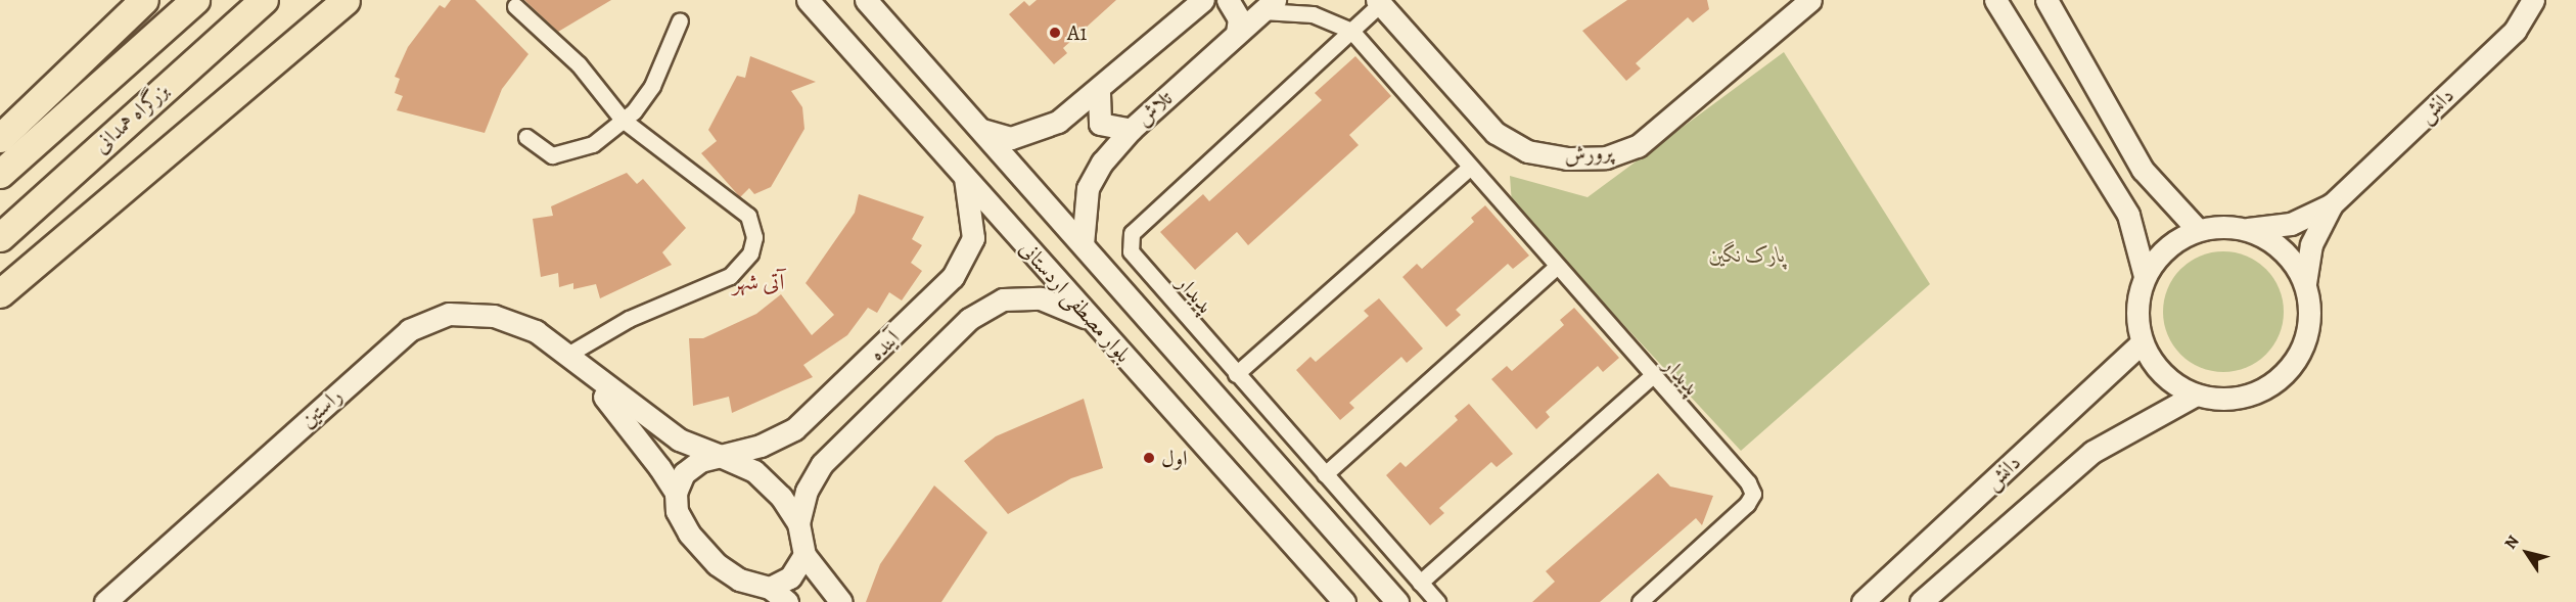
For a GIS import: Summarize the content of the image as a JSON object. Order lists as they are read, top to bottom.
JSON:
{
  "streets": {
    "highway": ["بزرگراه همدانی"],
    "street": [
      "دانش",
      "تلاش",
      "پرورش",
      "پدیدار",
      "بلوار مصطفی اردستانی",
      "آینده",
      "راستین"
    ]
  },
  "crossings": [
    ["تلاش", "پدیدار"],
    ["تلاش", "بلوار مصطفی اردستانی"],
    ["بلوار مصطفی اردستانی", "آینده"]
  ],
  "districts": ["آتی شهر"],
  "parks": ["پارک نگین"],
  "places": ["A1", "اول"],
  "north": "top left"
}
